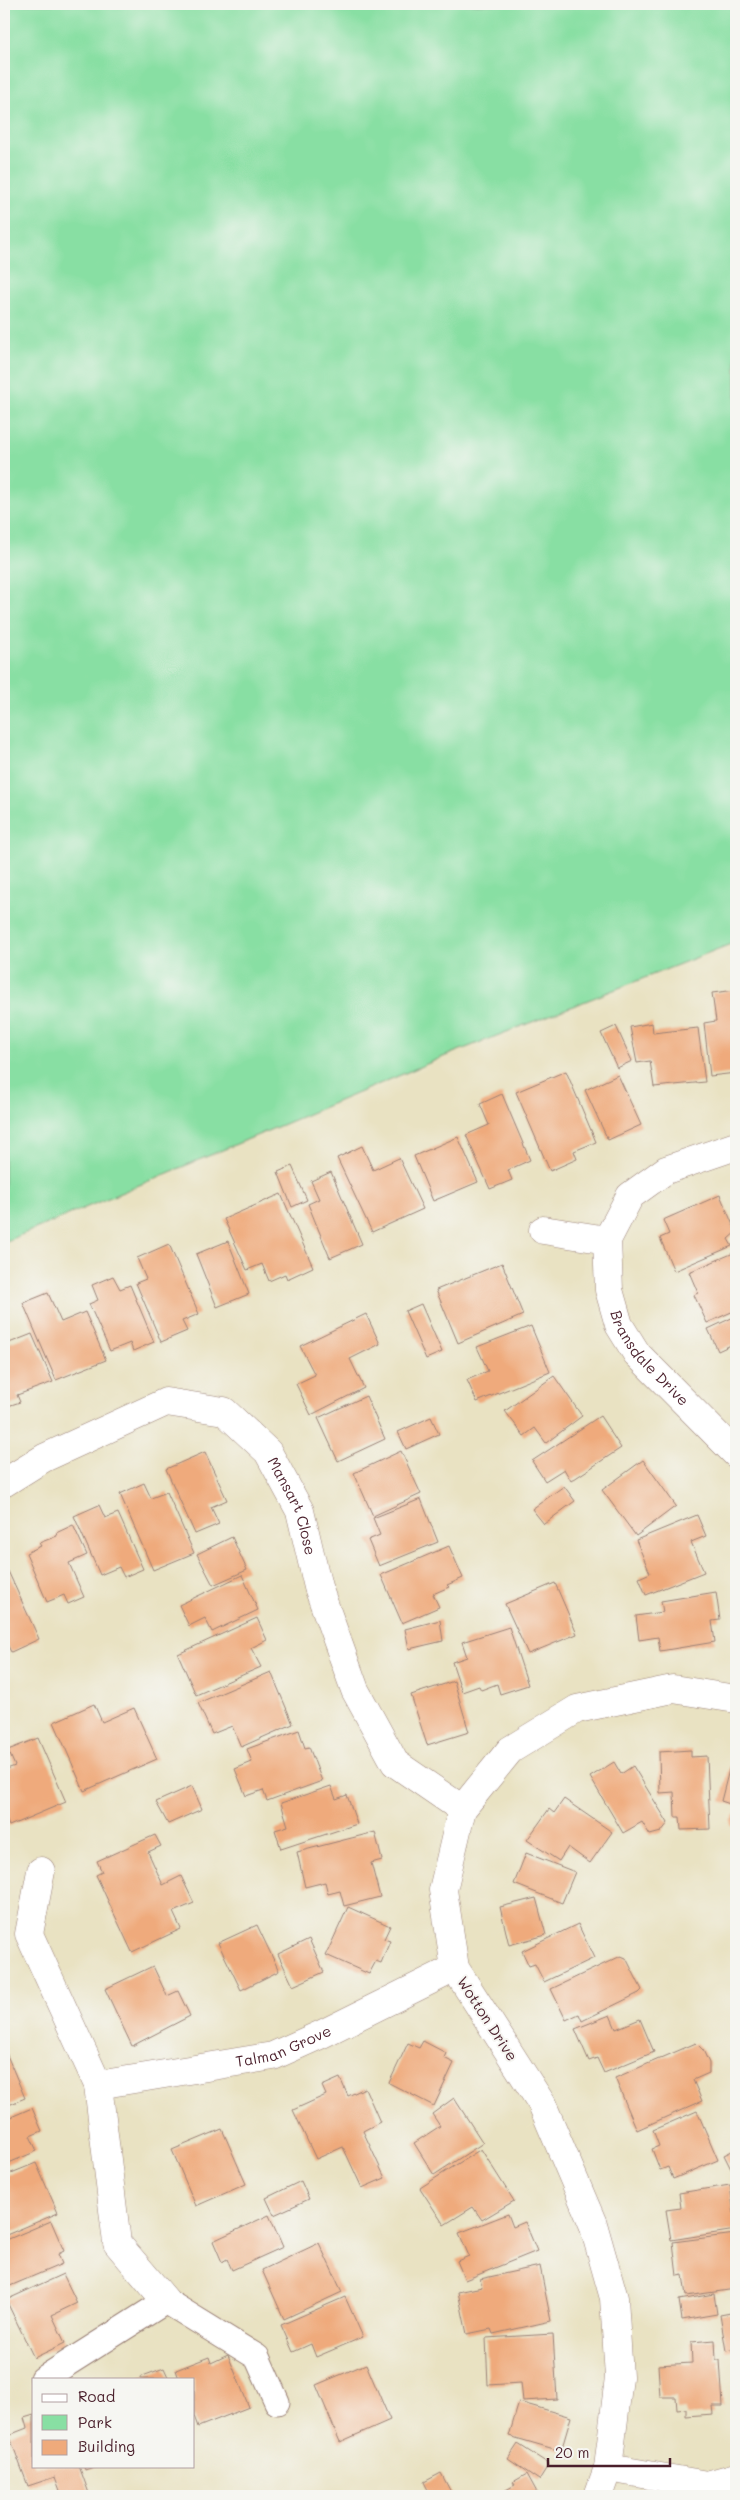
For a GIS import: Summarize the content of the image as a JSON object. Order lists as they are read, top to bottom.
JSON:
{
  "streets": {
    "street": [
      "Bransdale Drive",
      "Mansart Close",
      "Wotton Drive",
      "Talman Grove"
    ]
  },
  "crossings": [
    ["Mansart Close", "Wotton Drive"],
    ["Wotton Drive", "Talman Grove"]
  ],
  "legend": ["Road", "Park", "Building"],
  "scale_bar": "20 m"
}
